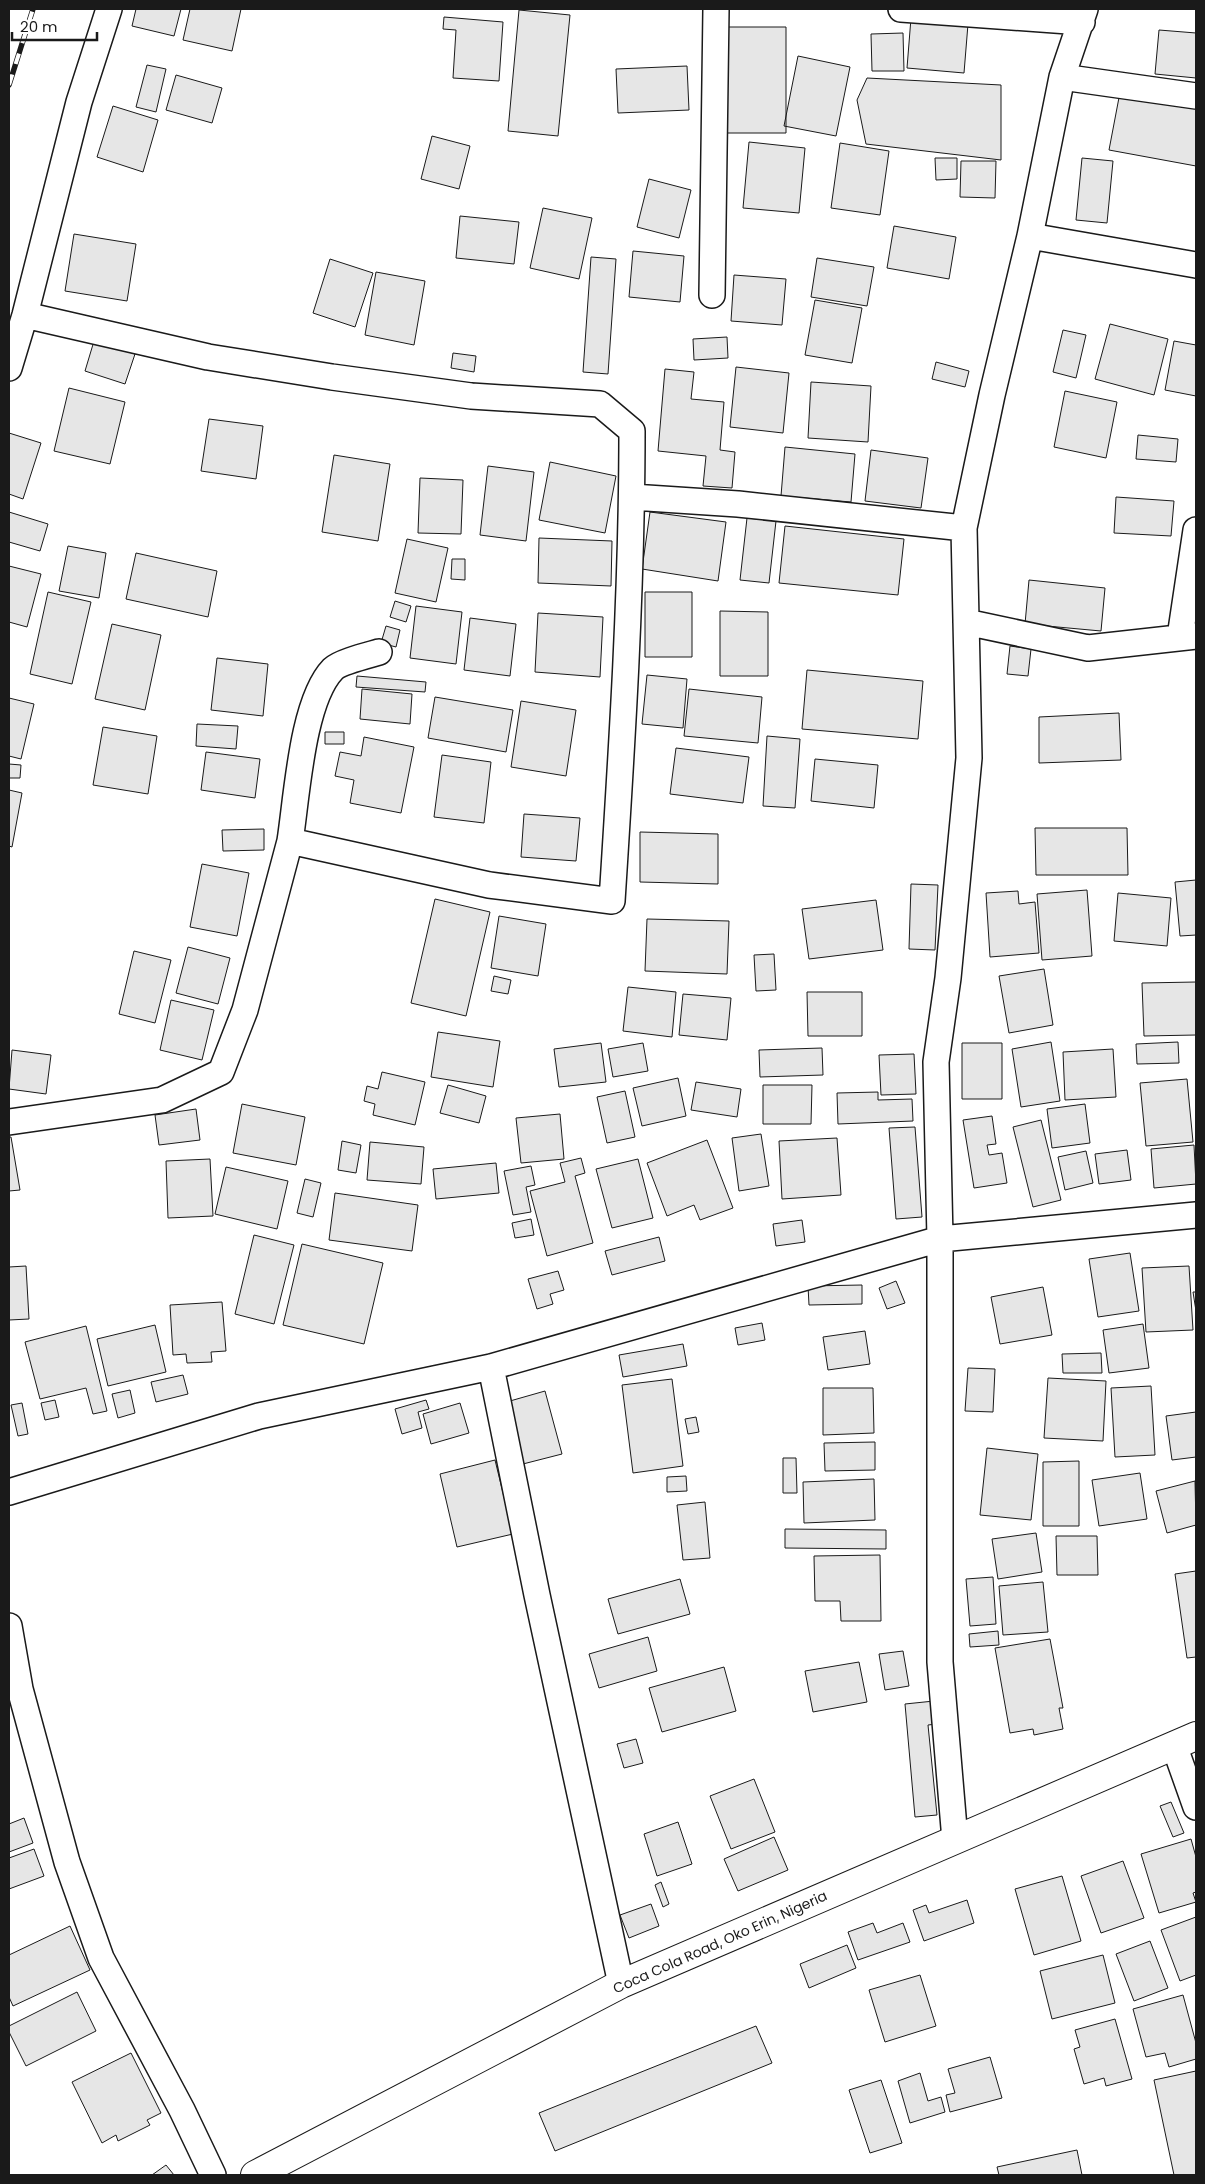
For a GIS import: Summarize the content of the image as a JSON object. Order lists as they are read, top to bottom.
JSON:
{
  "streets": {
    "street": ["Coca Cola Road, Oko Erin, Nigeria"]
  },
  "scale_bar": "20 m"
}
